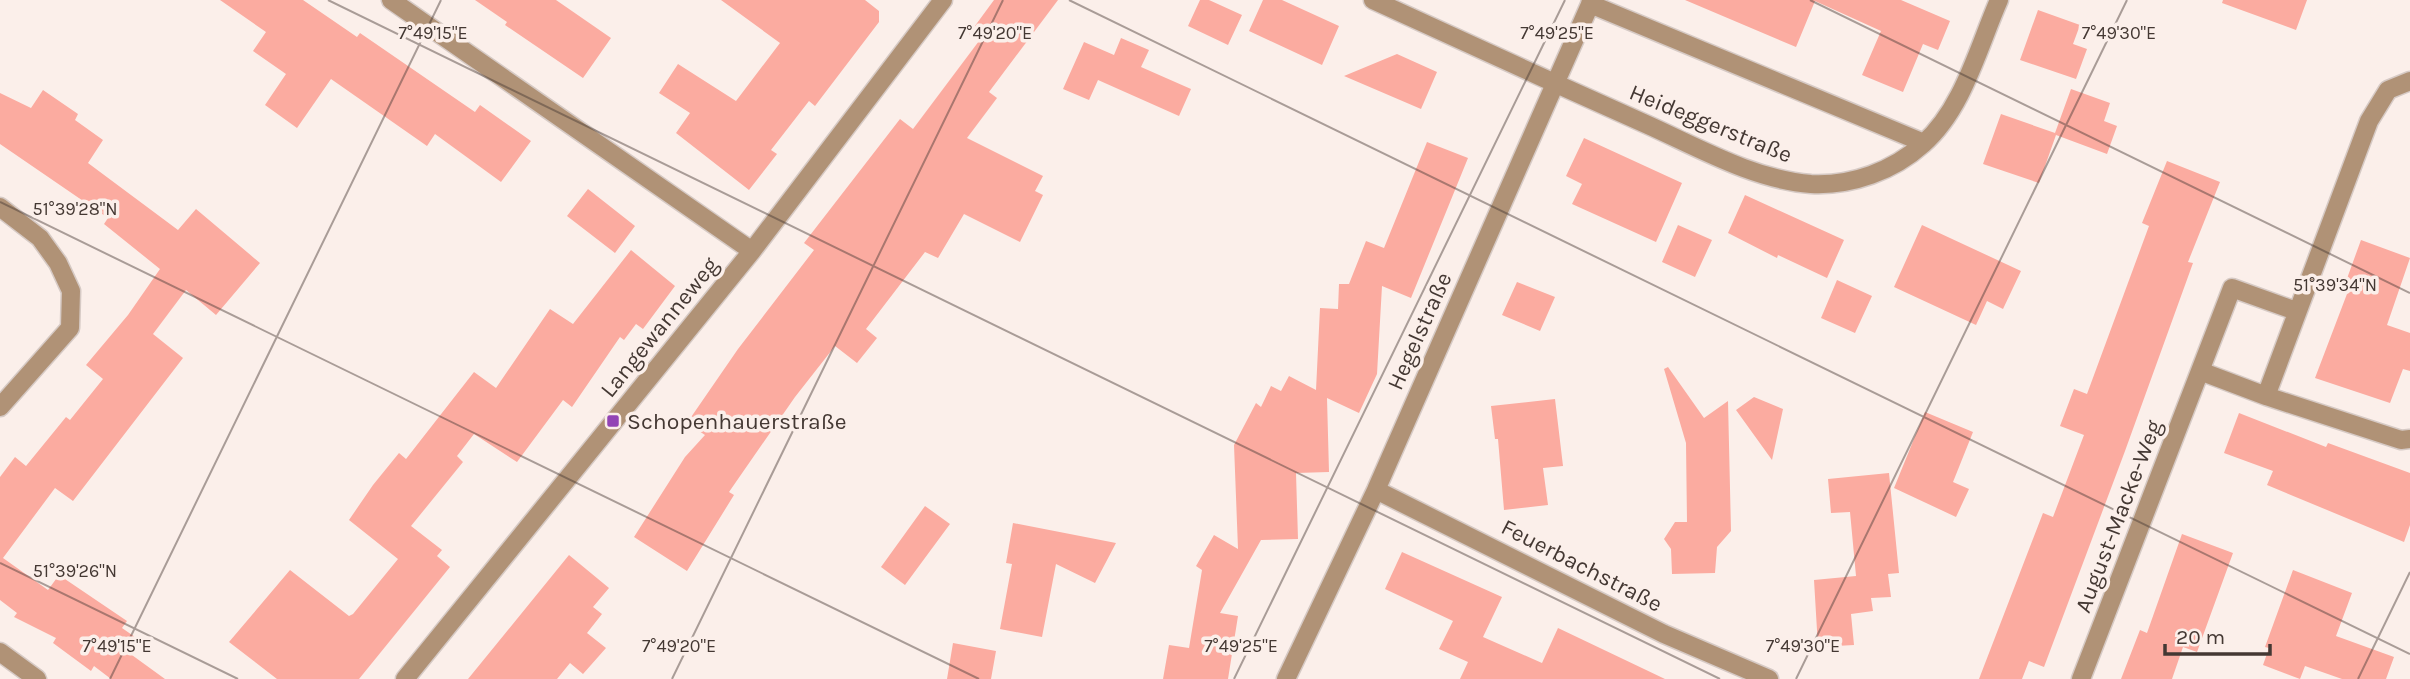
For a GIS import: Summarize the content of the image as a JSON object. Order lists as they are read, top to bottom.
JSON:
{
  "streets": {
    "street": [
      "Heideggerstraße",
      "Langewanneweg",
      "Hegelstraße",
      "August-Macke-Weg",
      "Feuerbachstraße"
    ]
  },
  "crossings": [
    ["Heideggerstraße", "Hegelstraße"],
    ["Hegelstraße", "Feuerbachstraße"]
  ],
  "places": {
    "transit": ["Schopenhauerstraße"]
  },
  "scale_bar": "20 m",
  "coordinates": [
    "7°49'30\"E",
    "7°49'15\"E",
    "7°49'20\"E",
    "7°49'25\"E",
    "51°39'28\"N",
    "51°39'34\"N",
    "51°39'26\"N"
  ]
}
